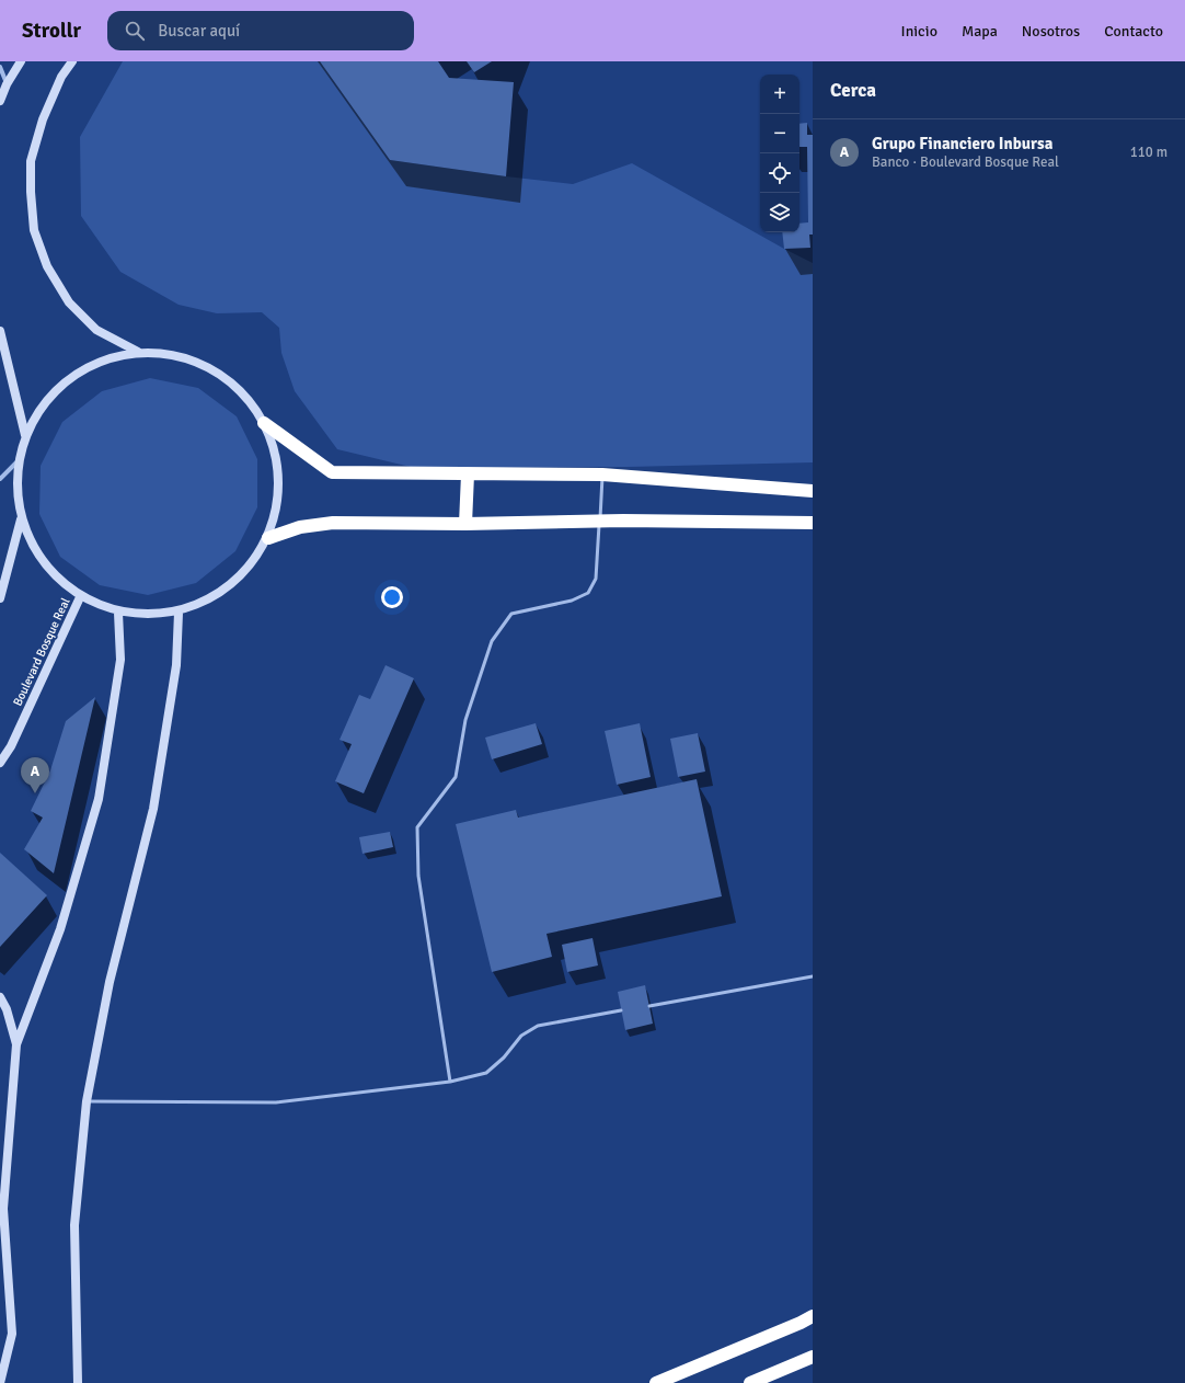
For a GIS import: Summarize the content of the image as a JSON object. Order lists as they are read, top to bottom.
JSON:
{
  "streets": {
    "main road": ["Boulevard Bosque Real"]
  },
  "page": {
    "header": "Strollr",
    "search": "Buscar aquí",
    "nav": [
      "Inicio",
      "Mapa",
      "Nosotros",
      "Contacto"
    ],
    "heading": "Cerca",
    "map_buttons": ["+", "−"],
    "list": [
      {
        "mark": "A",
        "name": "Grupo Financiero Inbursa",
        "note": "Banco · Boulevard Bosque Real",
        "value": "110 m"
      }
    ],
    "pins": "A"
  }
}
